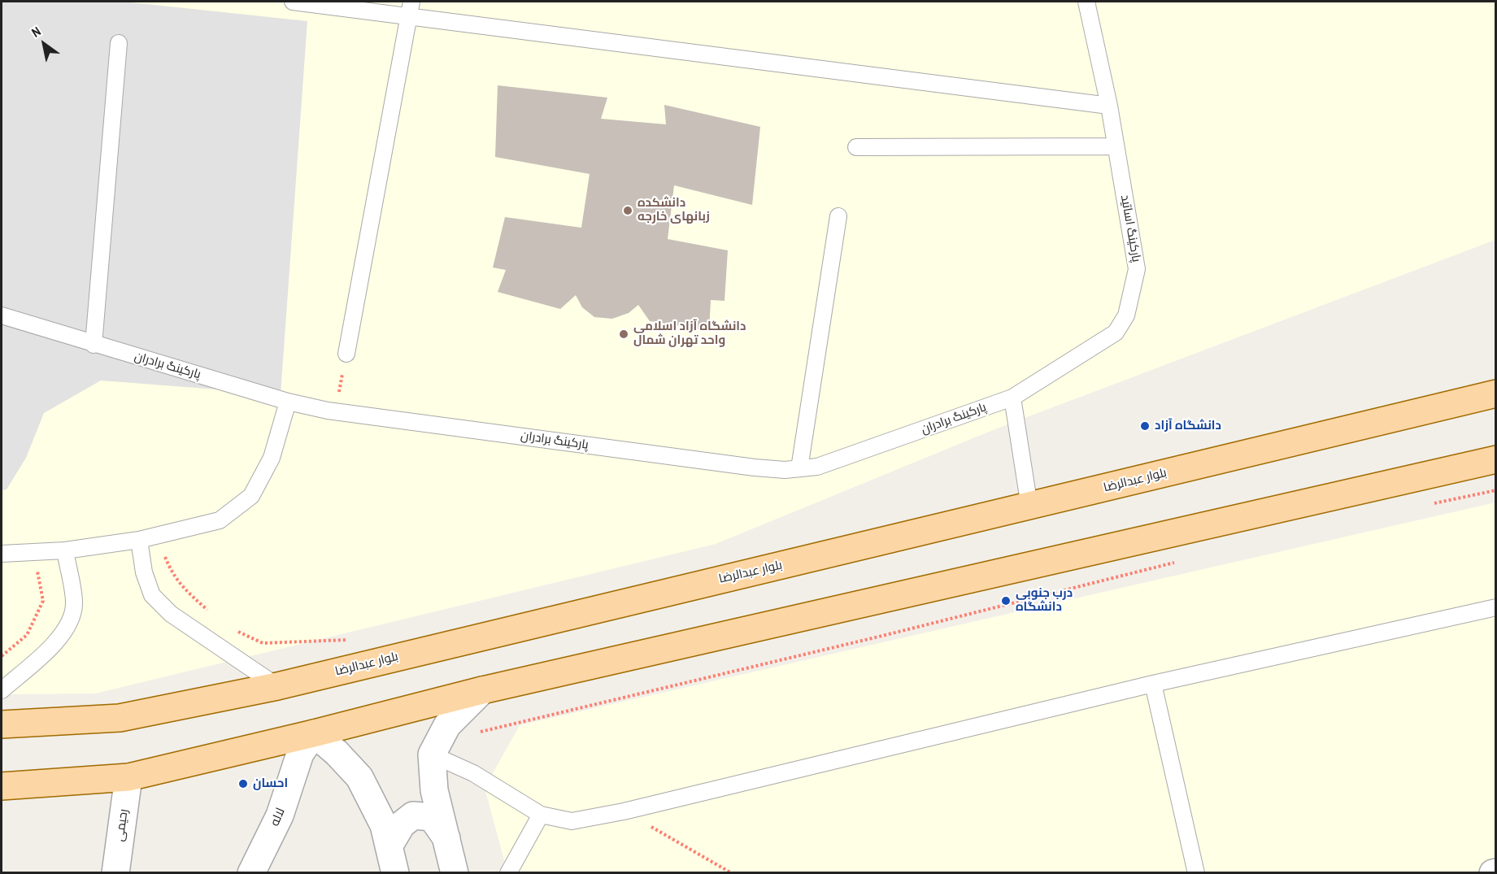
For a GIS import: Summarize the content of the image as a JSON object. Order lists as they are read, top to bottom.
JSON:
{
  "streets": {
    "main road": ["بلوار عبدالرضا"],
    "street": ["لاله", "رحیمی"],
    "lane": ["پارکینگ اساتید", "پارکینگ برادران"]
  },
  "crossings": [
    ["پارکینگ اساتید", "پارکینگ برادران"]
  ],
  "places": [
    "دانشکده زبانهای خارجه",
    "دانشگاه آزاد اسلامی واحد تهران شمال",
    "دانشگاه آزاد",
    "درب جنوبی دانشگاه",
    "احسان"
  ],
  "north": "top left"
}
